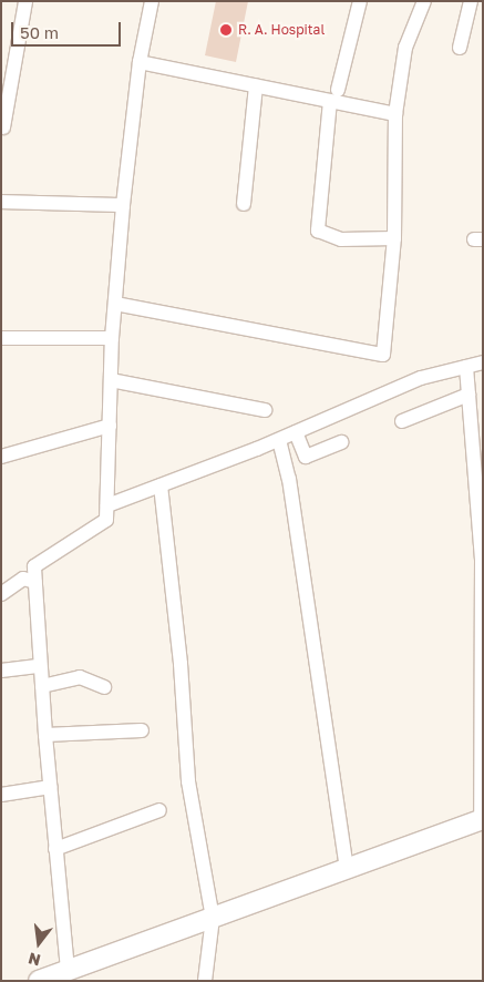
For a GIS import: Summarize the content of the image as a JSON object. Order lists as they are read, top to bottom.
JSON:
{
  "places": ["R. A. Hospital"],
  "scale_bar": "50 m",
  "north": "bottom"
}
